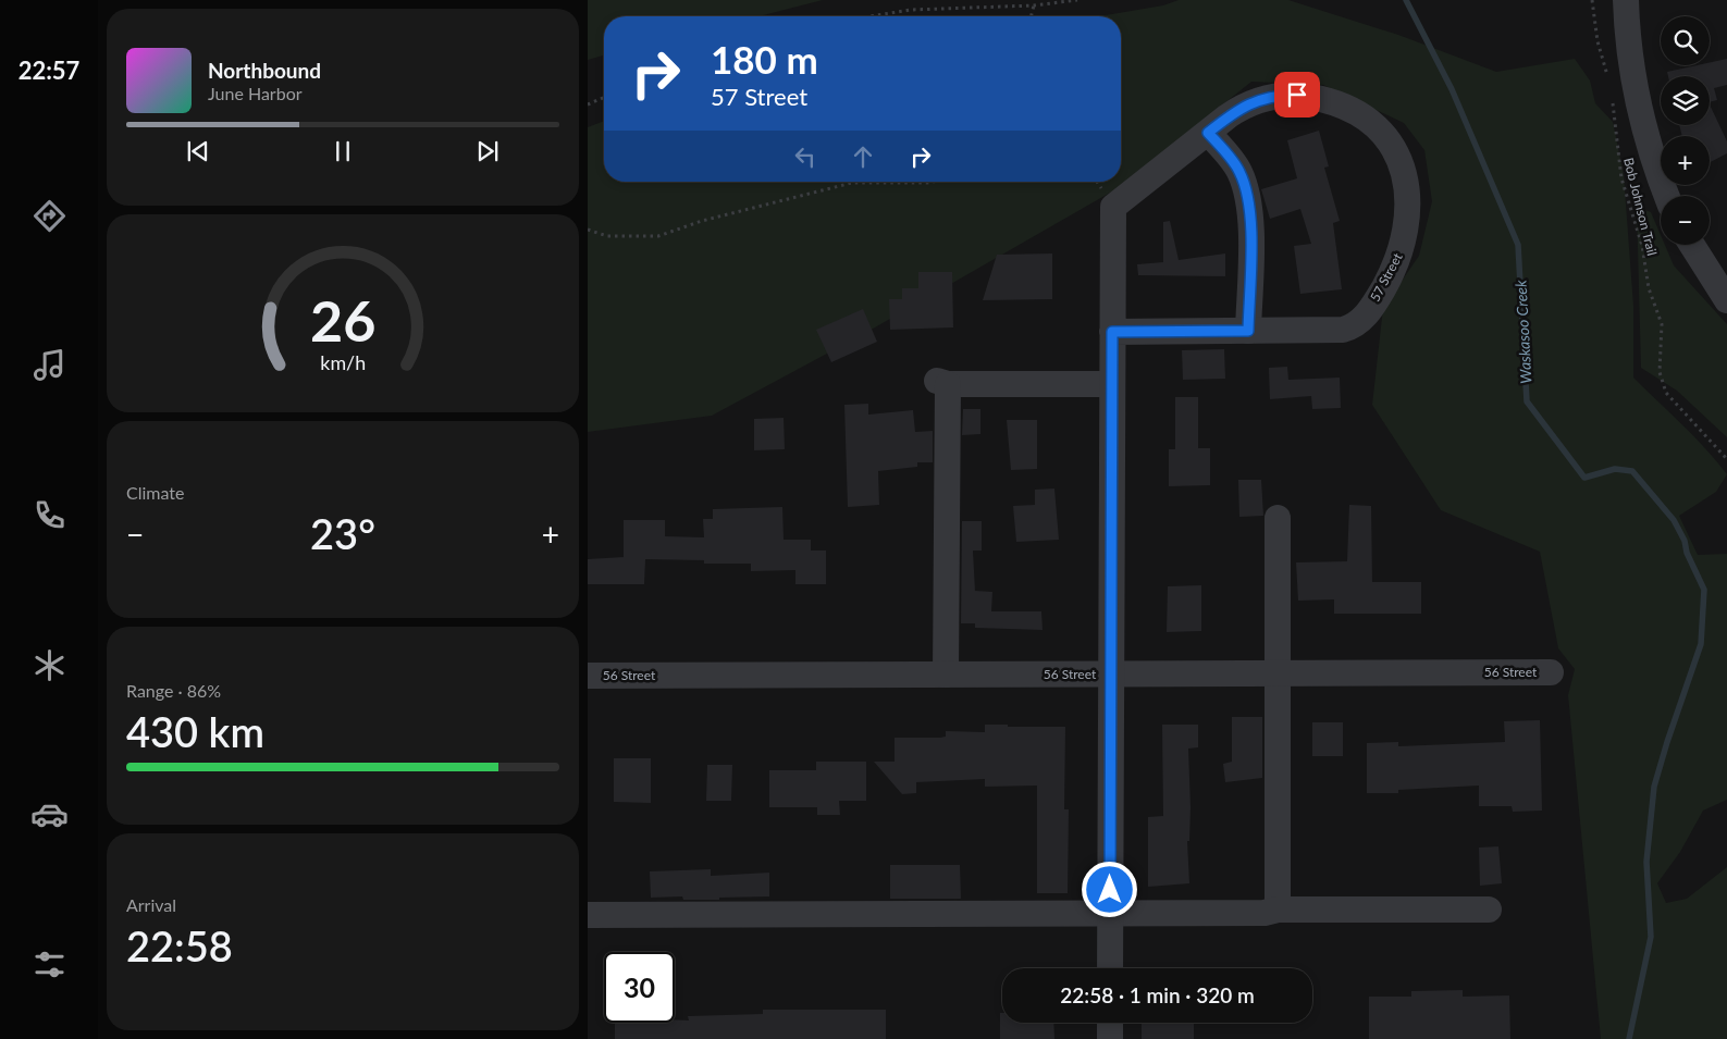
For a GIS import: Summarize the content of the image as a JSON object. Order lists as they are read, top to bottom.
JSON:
{
  "streets": {
    "street": ["57 Street", "56 Street"],
    "path": ["Bob Johnson Trail"]
  },
  "water": ["Waskasoo Creek"],
  "page": {
    "tabs": "22:57",
    "map_buttons": ["+", "−"],
    "turn": ["180 m", "57 Street"],
    "song": ["Northbound", "June Harbor"],
    "tile": [
      "Climate",
      ["Range · 86%", "430 km"],
      ["Arrival", "22:58"]
    ],
    "heat": ["−", "23°", "+"],
    "limit": "30",
    "trip": "22:58 · 1 min · 320 m",
    "gauge": ["26", "km/h"]
  }
}
